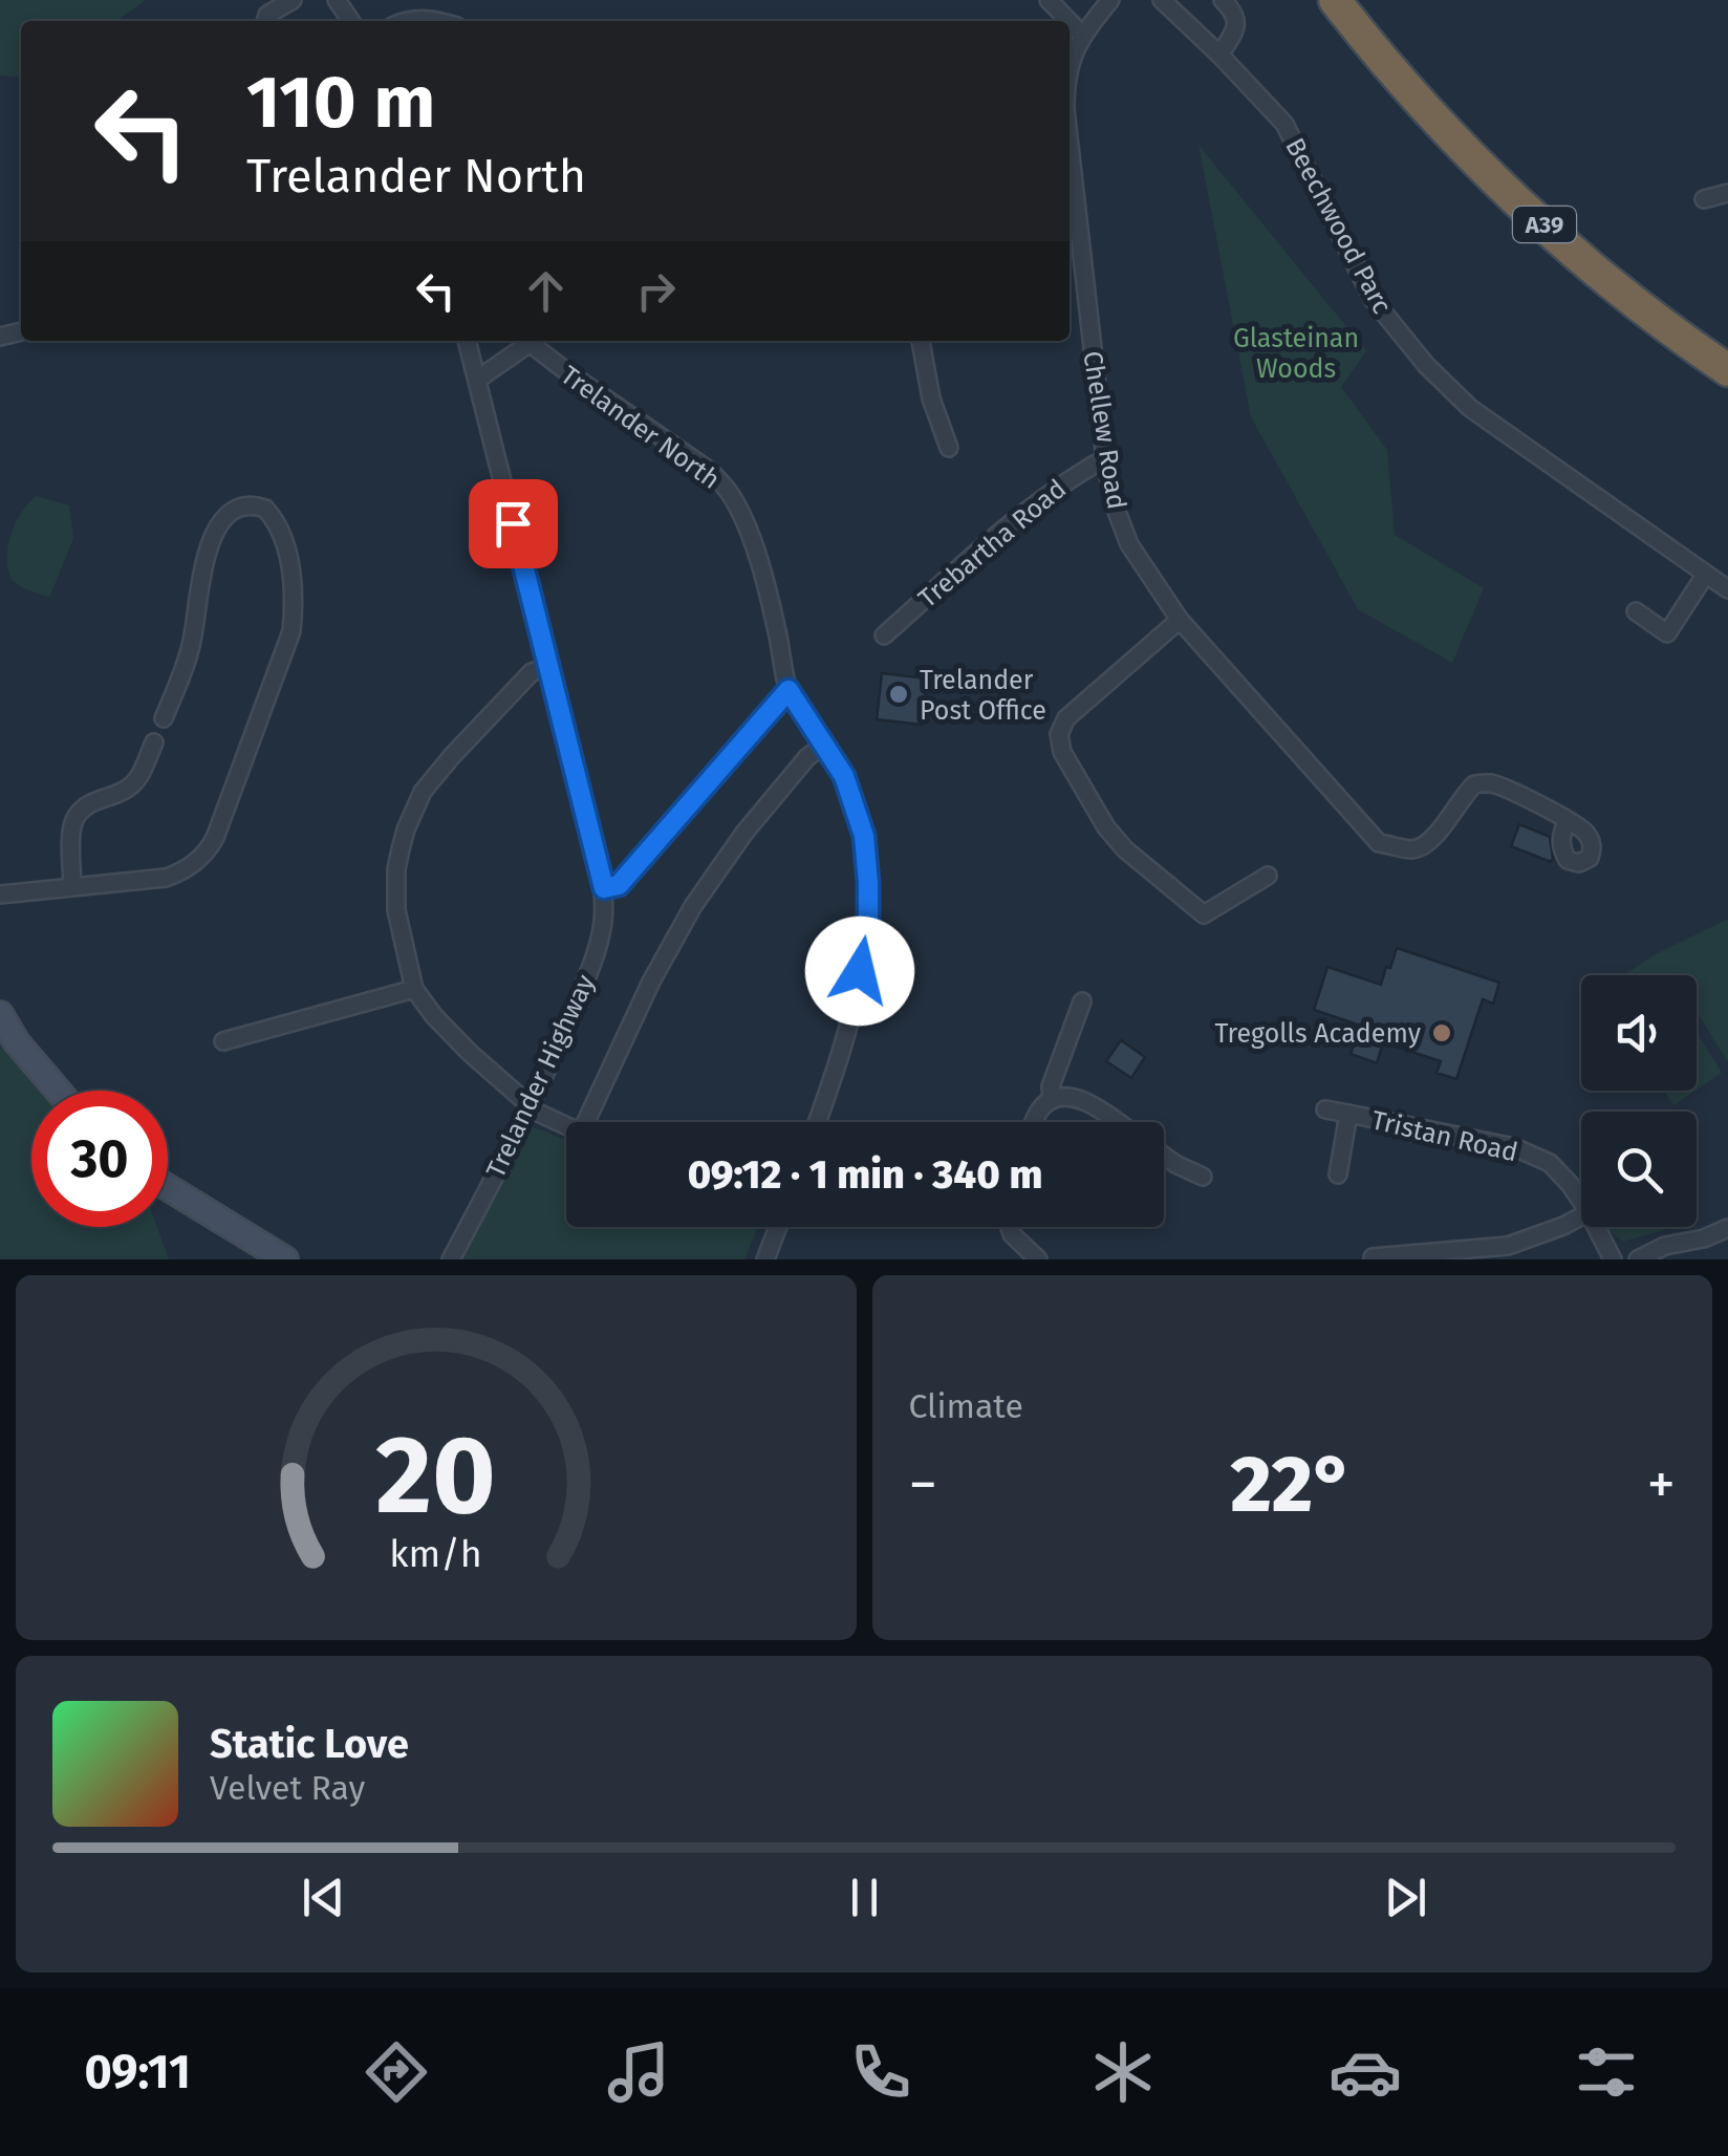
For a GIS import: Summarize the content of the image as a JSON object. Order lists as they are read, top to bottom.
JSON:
{
  "streets": {
    "highway": ["A39"],
    "street": [
      "Beechwood Parc",
      "Trelander North",
      "Chellew Road",
      "Trebartha Road",
      "Trelander Highway",
      "Tristan Road"
    ]
  },
  "crossings": [
    ["Chellew Road", "Trebartha Road"]
  ],
  "parks": ["Glasteinan Woods"],
  "places": ["Trelander Post Office", "Tregolls Academy"],
  "page": {
    "turn": ["110 m", "Trelander North"],
    "limit": "30",
    "trip": "09:12 · 1 min · 340 m",
    "tile": "Climate",
    "heat": ["−", "22°", "+"],
    "song": ["Static Love", "Velvet Ray"],
    "tabs": "09:11",
    "gauge": ["20", "km/h"]
  }
}
